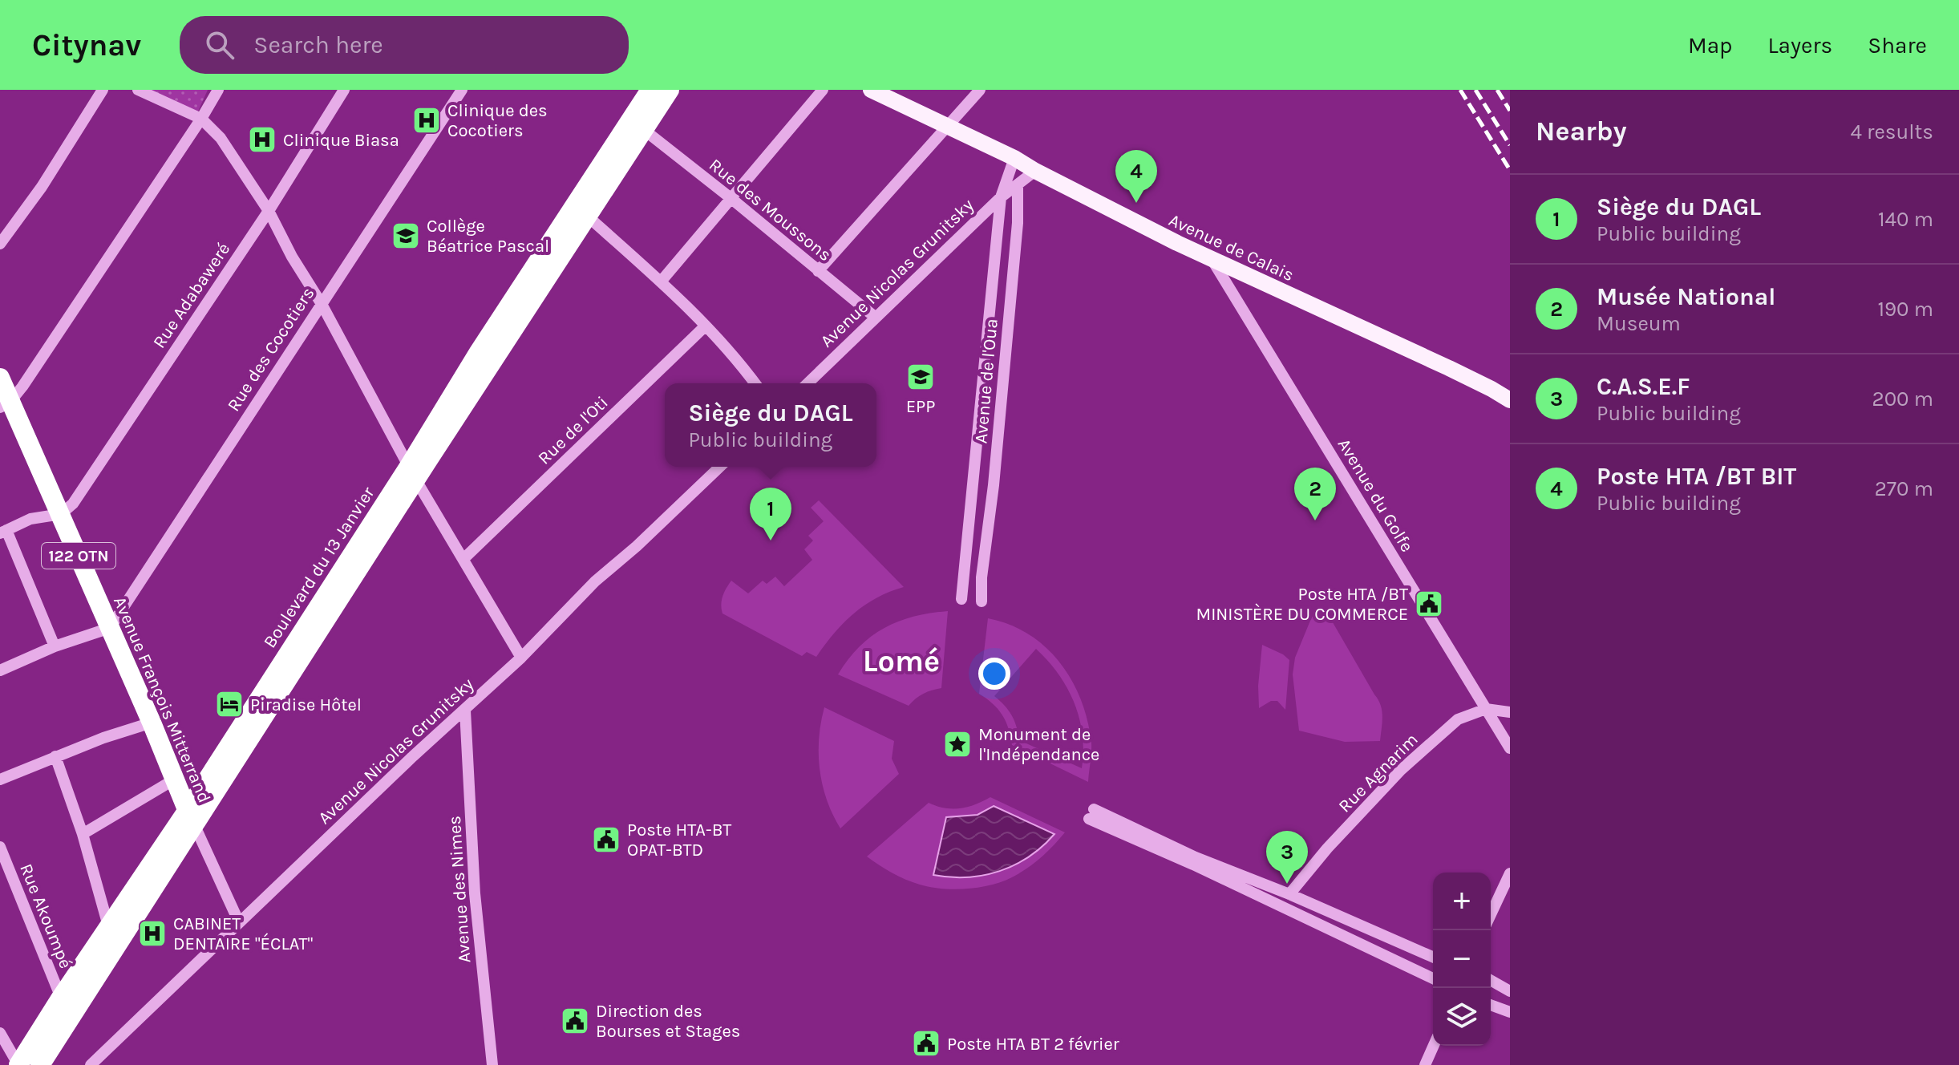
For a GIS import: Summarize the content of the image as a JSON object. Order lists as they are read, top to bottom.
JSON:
{
  "streets": {
    "highway": ["122 OTN", "Boulevard du 13 Janvier", "Avenue François Mitterrand"],
    "main road": ["Avenue de Calais"],
    "street": [
      "Rue des Moussons",
      "Avenue Nicolas Grunitsky",
      "Rue Adabaweré",
      "Rue des Cocotiers",
      "Avenue de l'Oua",
      "Rue de l'Oti",
      "Avenue du Golfe",
      "Rue Agnarim",
      "Avenue des Nimes",
      "Rue Akoumpé"
    ]
  },
  "crossings": [
    ["Rue des Moussons", "Avenue Nicolas Grunitsky"],
    ["Rue des Moussons", "Boulevard du 13 Janvier"],
    ["Avenue de Calais", "Avenue du Golfe"],
    ["Avenue Nicolas Grunitsky", "Avenue de l'Oua"],
    ["Avenue Nicolas Grunitsky", "122 OTN"],
    ["Avenue Nicolas Grunitsky", "Avenue des Nimes"],
    ["Rue Adabaweré", "Avenue François Mitterrand"],
    ["Rue des Cocotiers", "Avenue François Mitterrand"],
    ["Avenue du Golfe", "Rue Agnarim"],
    ["122 OTN", "Boulevard du 13 Janvier"],
    ["122 OTN", "Avenue François Mitterrand"],
    ["Boulevard du 13 Janvier", "Avenue François Mitterrand"],
    ["Boulevard du 13 Janvier", "Rue Akoumpé"]
  ],
  "districts": ["Lomé"],
  "places": {
    "hospital": ["Clinique des Cocotiers", "Clinique Biasa", "CABINET DENTAIRE \"ÉCLAT\""],
    "school or university": ["Collège Béatrice Pascal", "EPP"],
    "public building": [
      "Poste HTA /BT MINISTÈRE DU COMMERCE",
      "Poste HTA-BT OPAT-BTD",
      "Direction des Bourses et Stages",
      "Poste HTA BT 2 février"
    ],
    "hotel": ["Piradise Hôtel"],
    "place": ["Monument de l'Indépendance"]
  },
  "page": {
    "header": "Citynav",
    "search": "Search here",
    "nav": ["Map", "Layers", "Share"],
    "heading": ["Nearby", "4 results"],
    "pins": [
      "4",
      "2",
      "1",
      "3"
    ],
    "list": [
      {
        "mark": "1",
        "name": "Siège du DAGL",
        "note": "Public building",
        "value": "140 m"
      },
      {
        "mark": "2",
        "name": "Musée National",
        "note": "Museum",
        "value": "190 m"
      },
      {
        "mark": "3",
        "name": "C.A.S.E.F",
        "note": "Public building",
        "value": "200 m"
      },
      {
        "mark": "4",
        "name": "Poste HTA /BT BIT",
        "note": "Public building",
        "value": "270 m"
      }
    ],
    "popup": ["Siège du DAGL", "Public building"],
    "map_buttons": ["+", "−"]
  }
}
